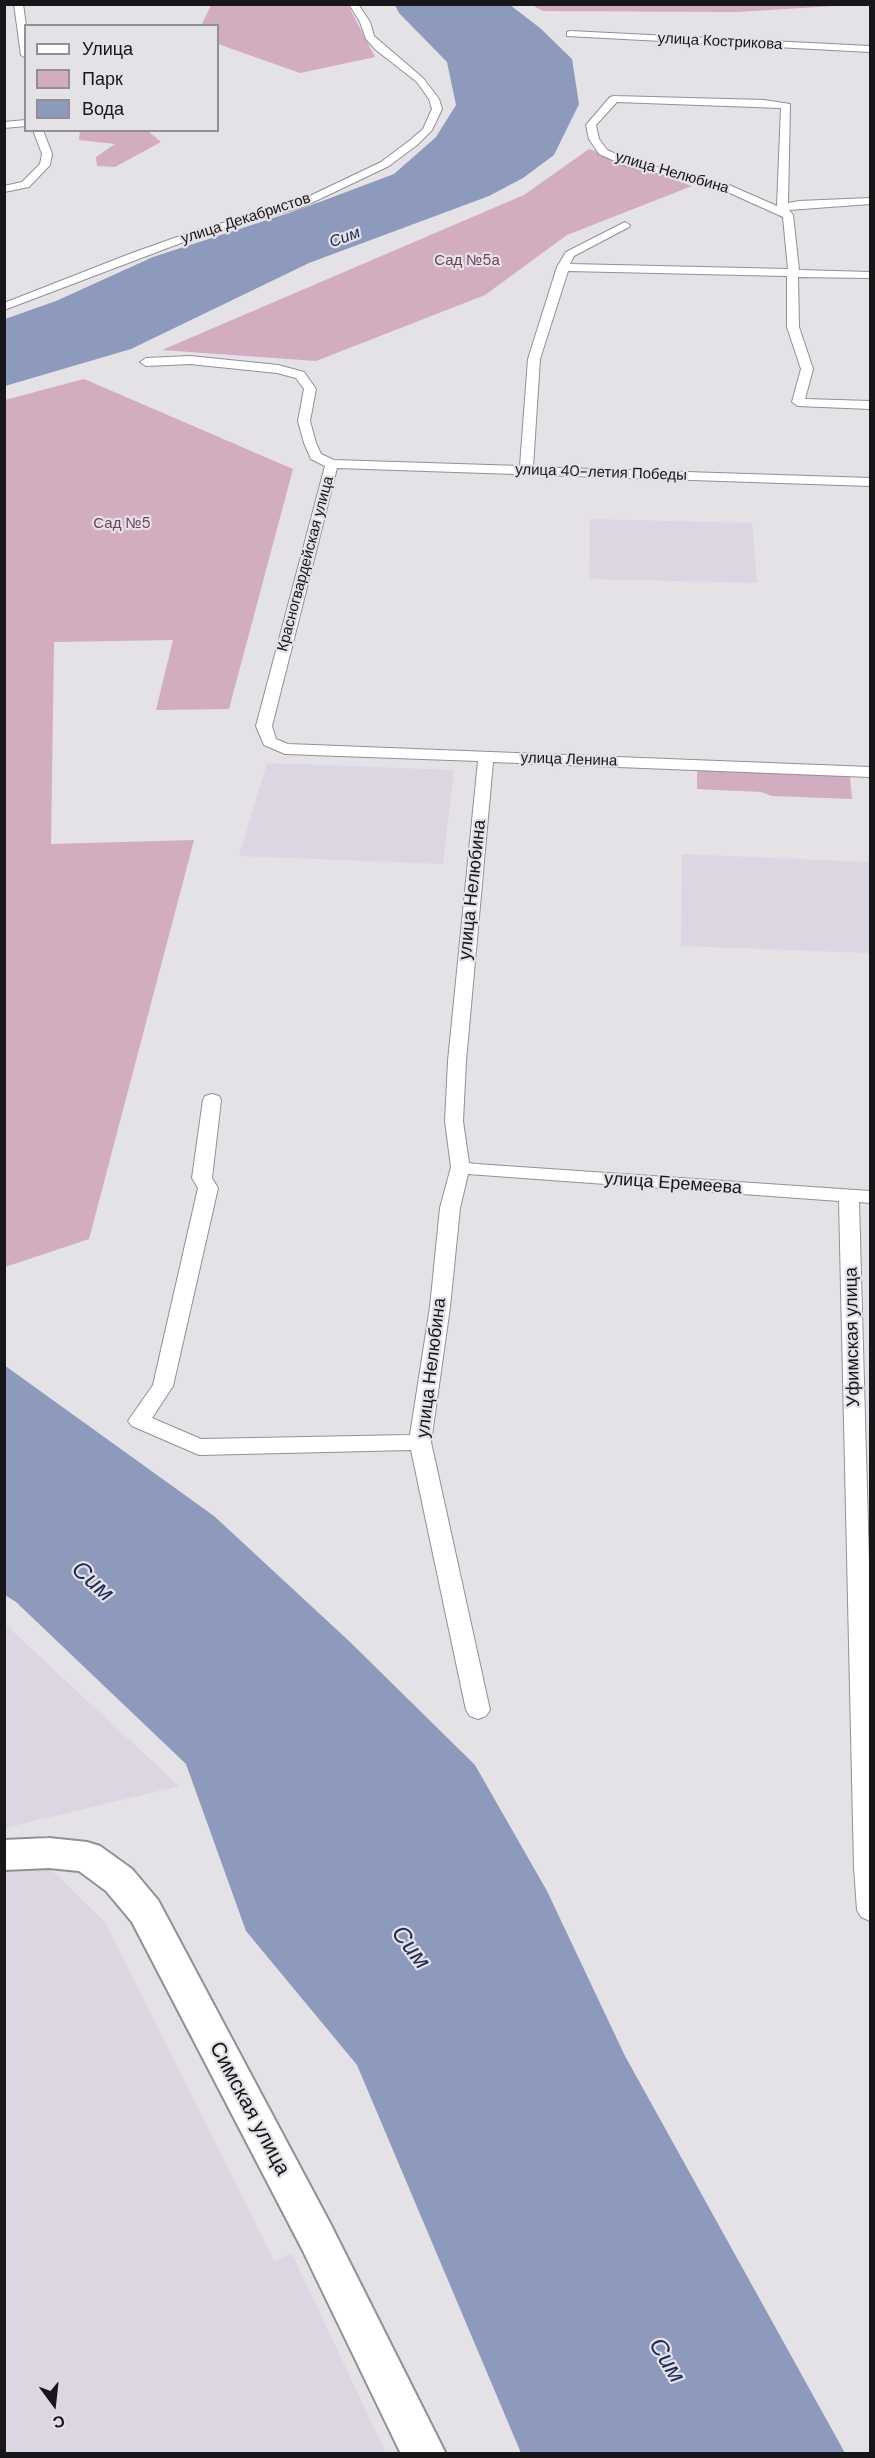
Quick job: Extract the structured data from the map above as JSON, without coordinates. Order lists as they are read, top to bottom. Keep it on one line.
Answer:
{"streets":{"main road":["Симская улица"],"street":["улица Кострикова","улица Нелюбина","улица Декабристов","улица 40-летия Победы","Красногвардейская улица","улица Ленина","улица Еремеева","Уфимская улица"]},"crossings":[["улица Нелюбина","улица Ленина"],["улица Нелюбина","улица Еремеева"],["улица 40-летия Победы","Красногвардейская улица"],["Красногвардейская улица","улица Ленина"],["улица Еремеева","Уфимская улица"]],"water":["Сим"],"parks":["Сад №5а","Сад №5"],"legend":["Улица","Парк","Вода"],"north":"bottom"}
